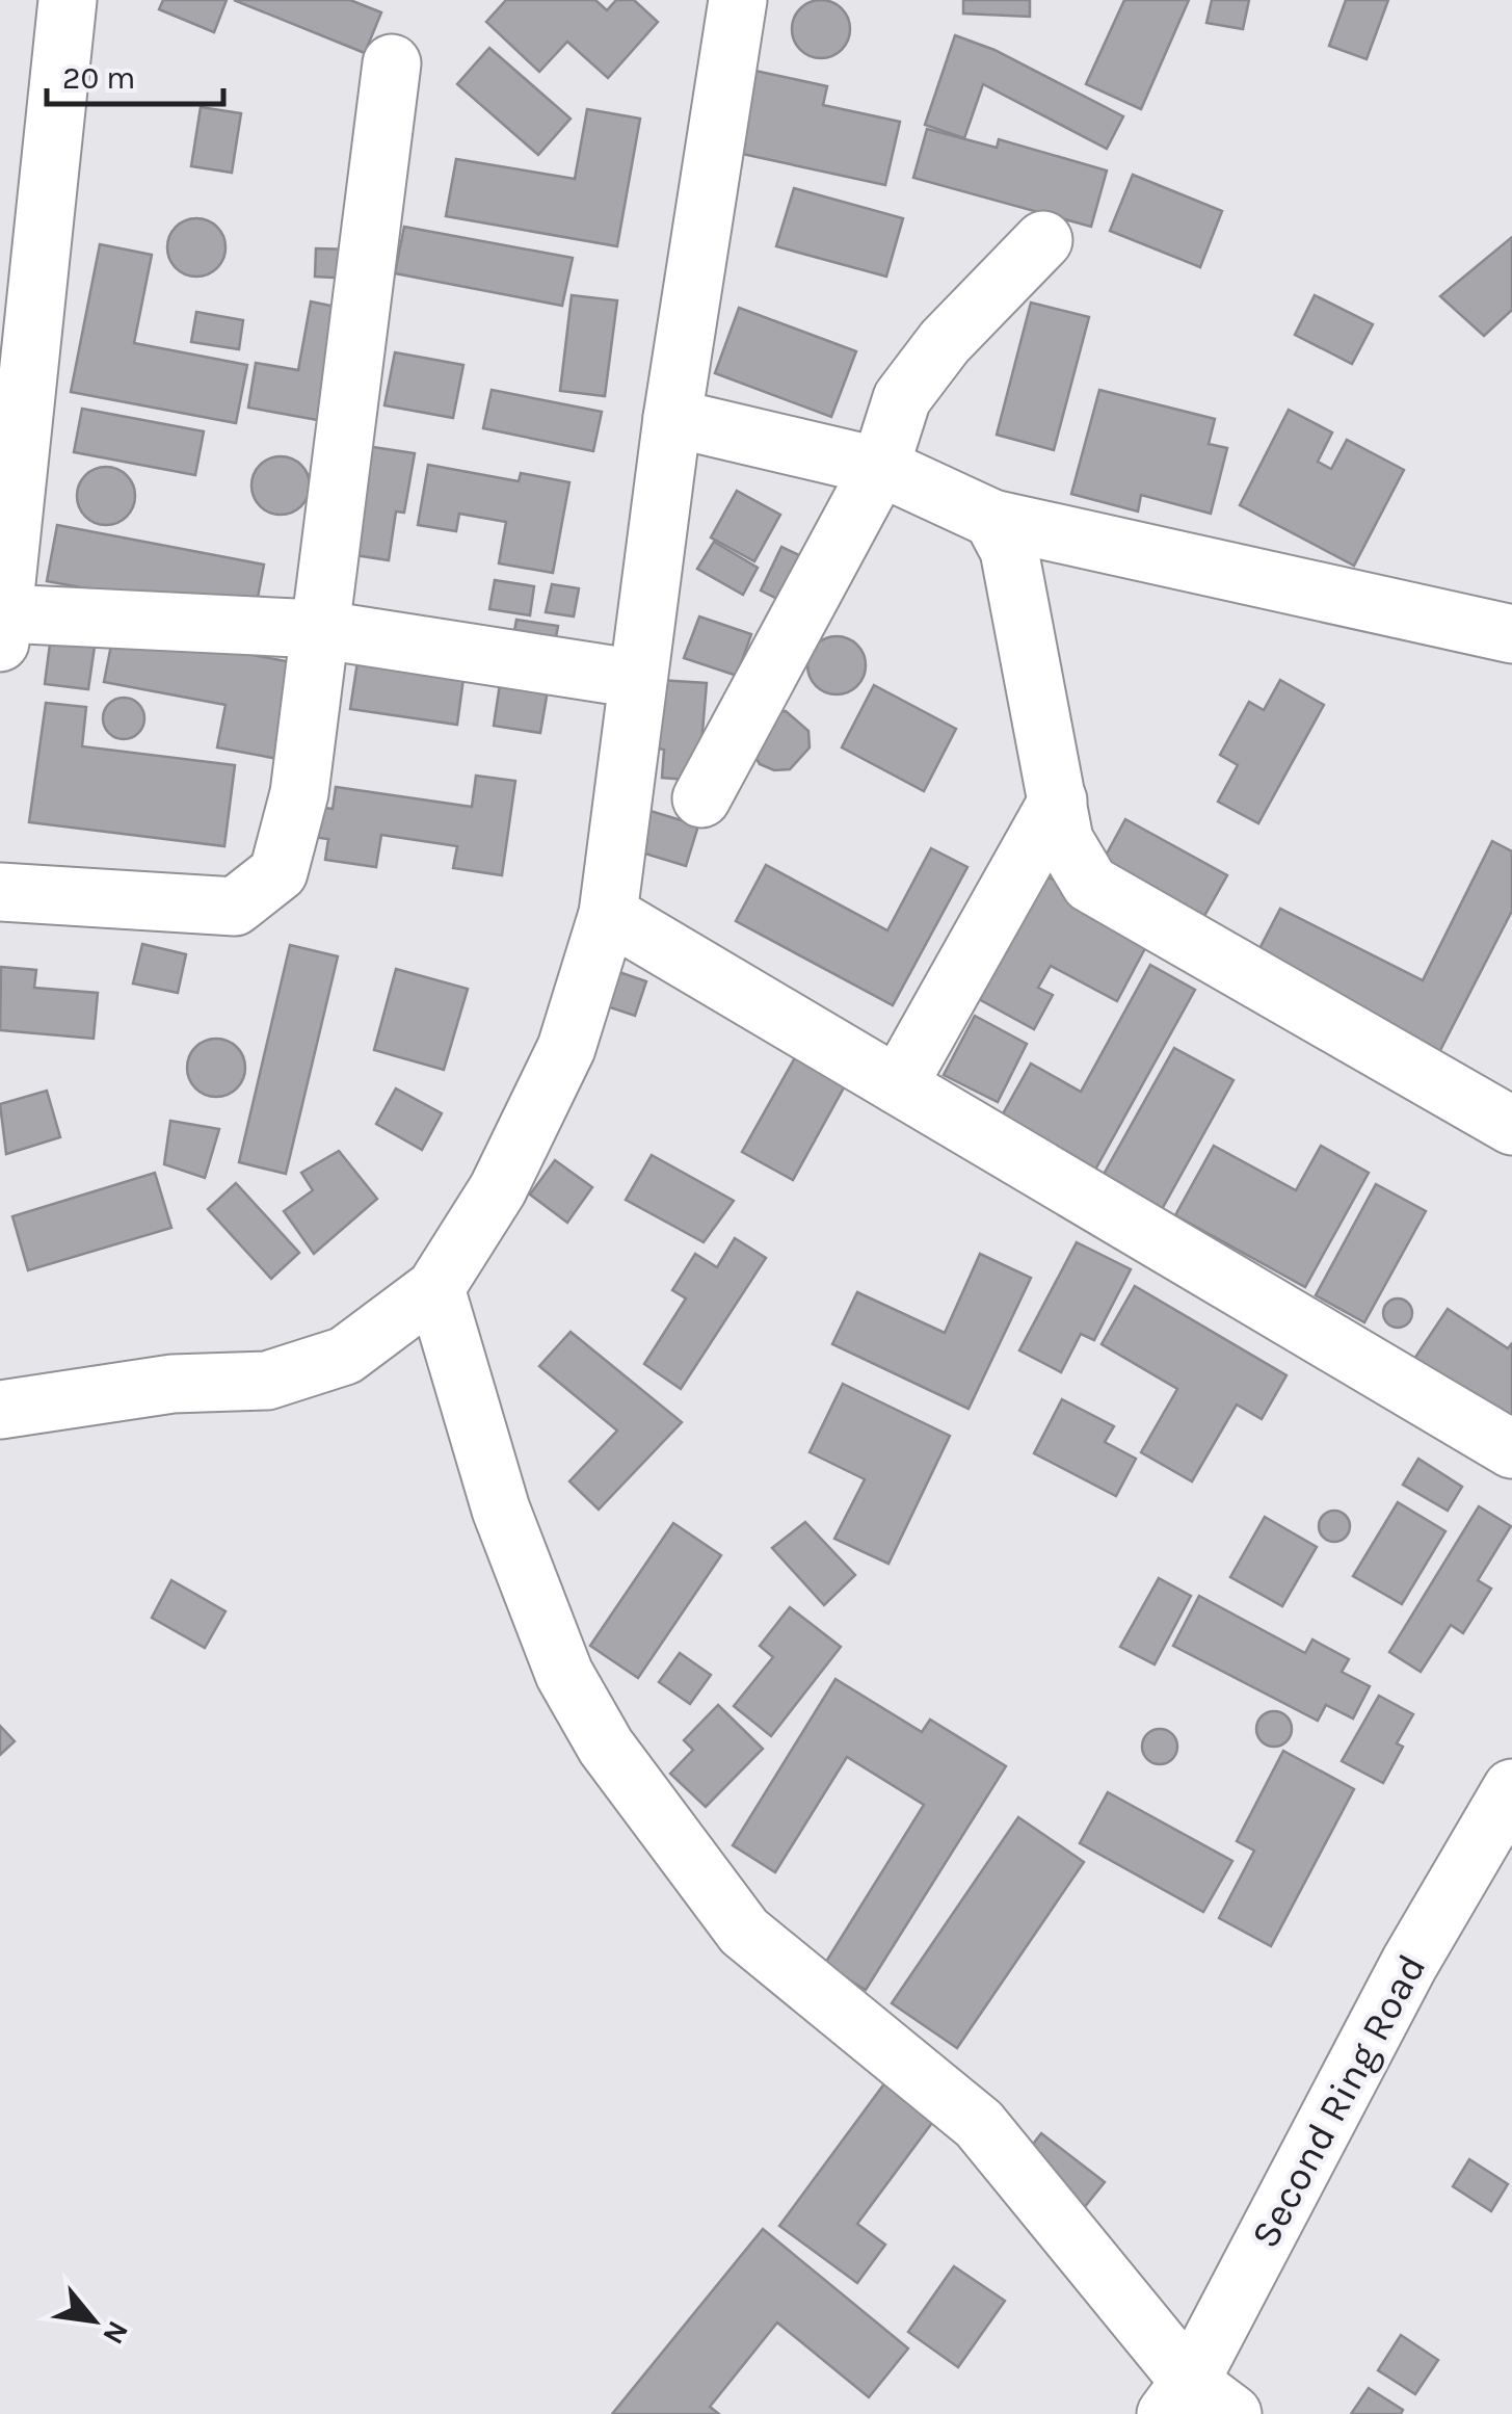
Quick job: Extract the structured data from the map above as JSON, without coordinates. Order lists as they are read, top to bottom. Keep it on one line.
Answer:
{"streets":{"street":["Second Ring Road"]},"scale_bar":"20 m","north":"bottom right"}
